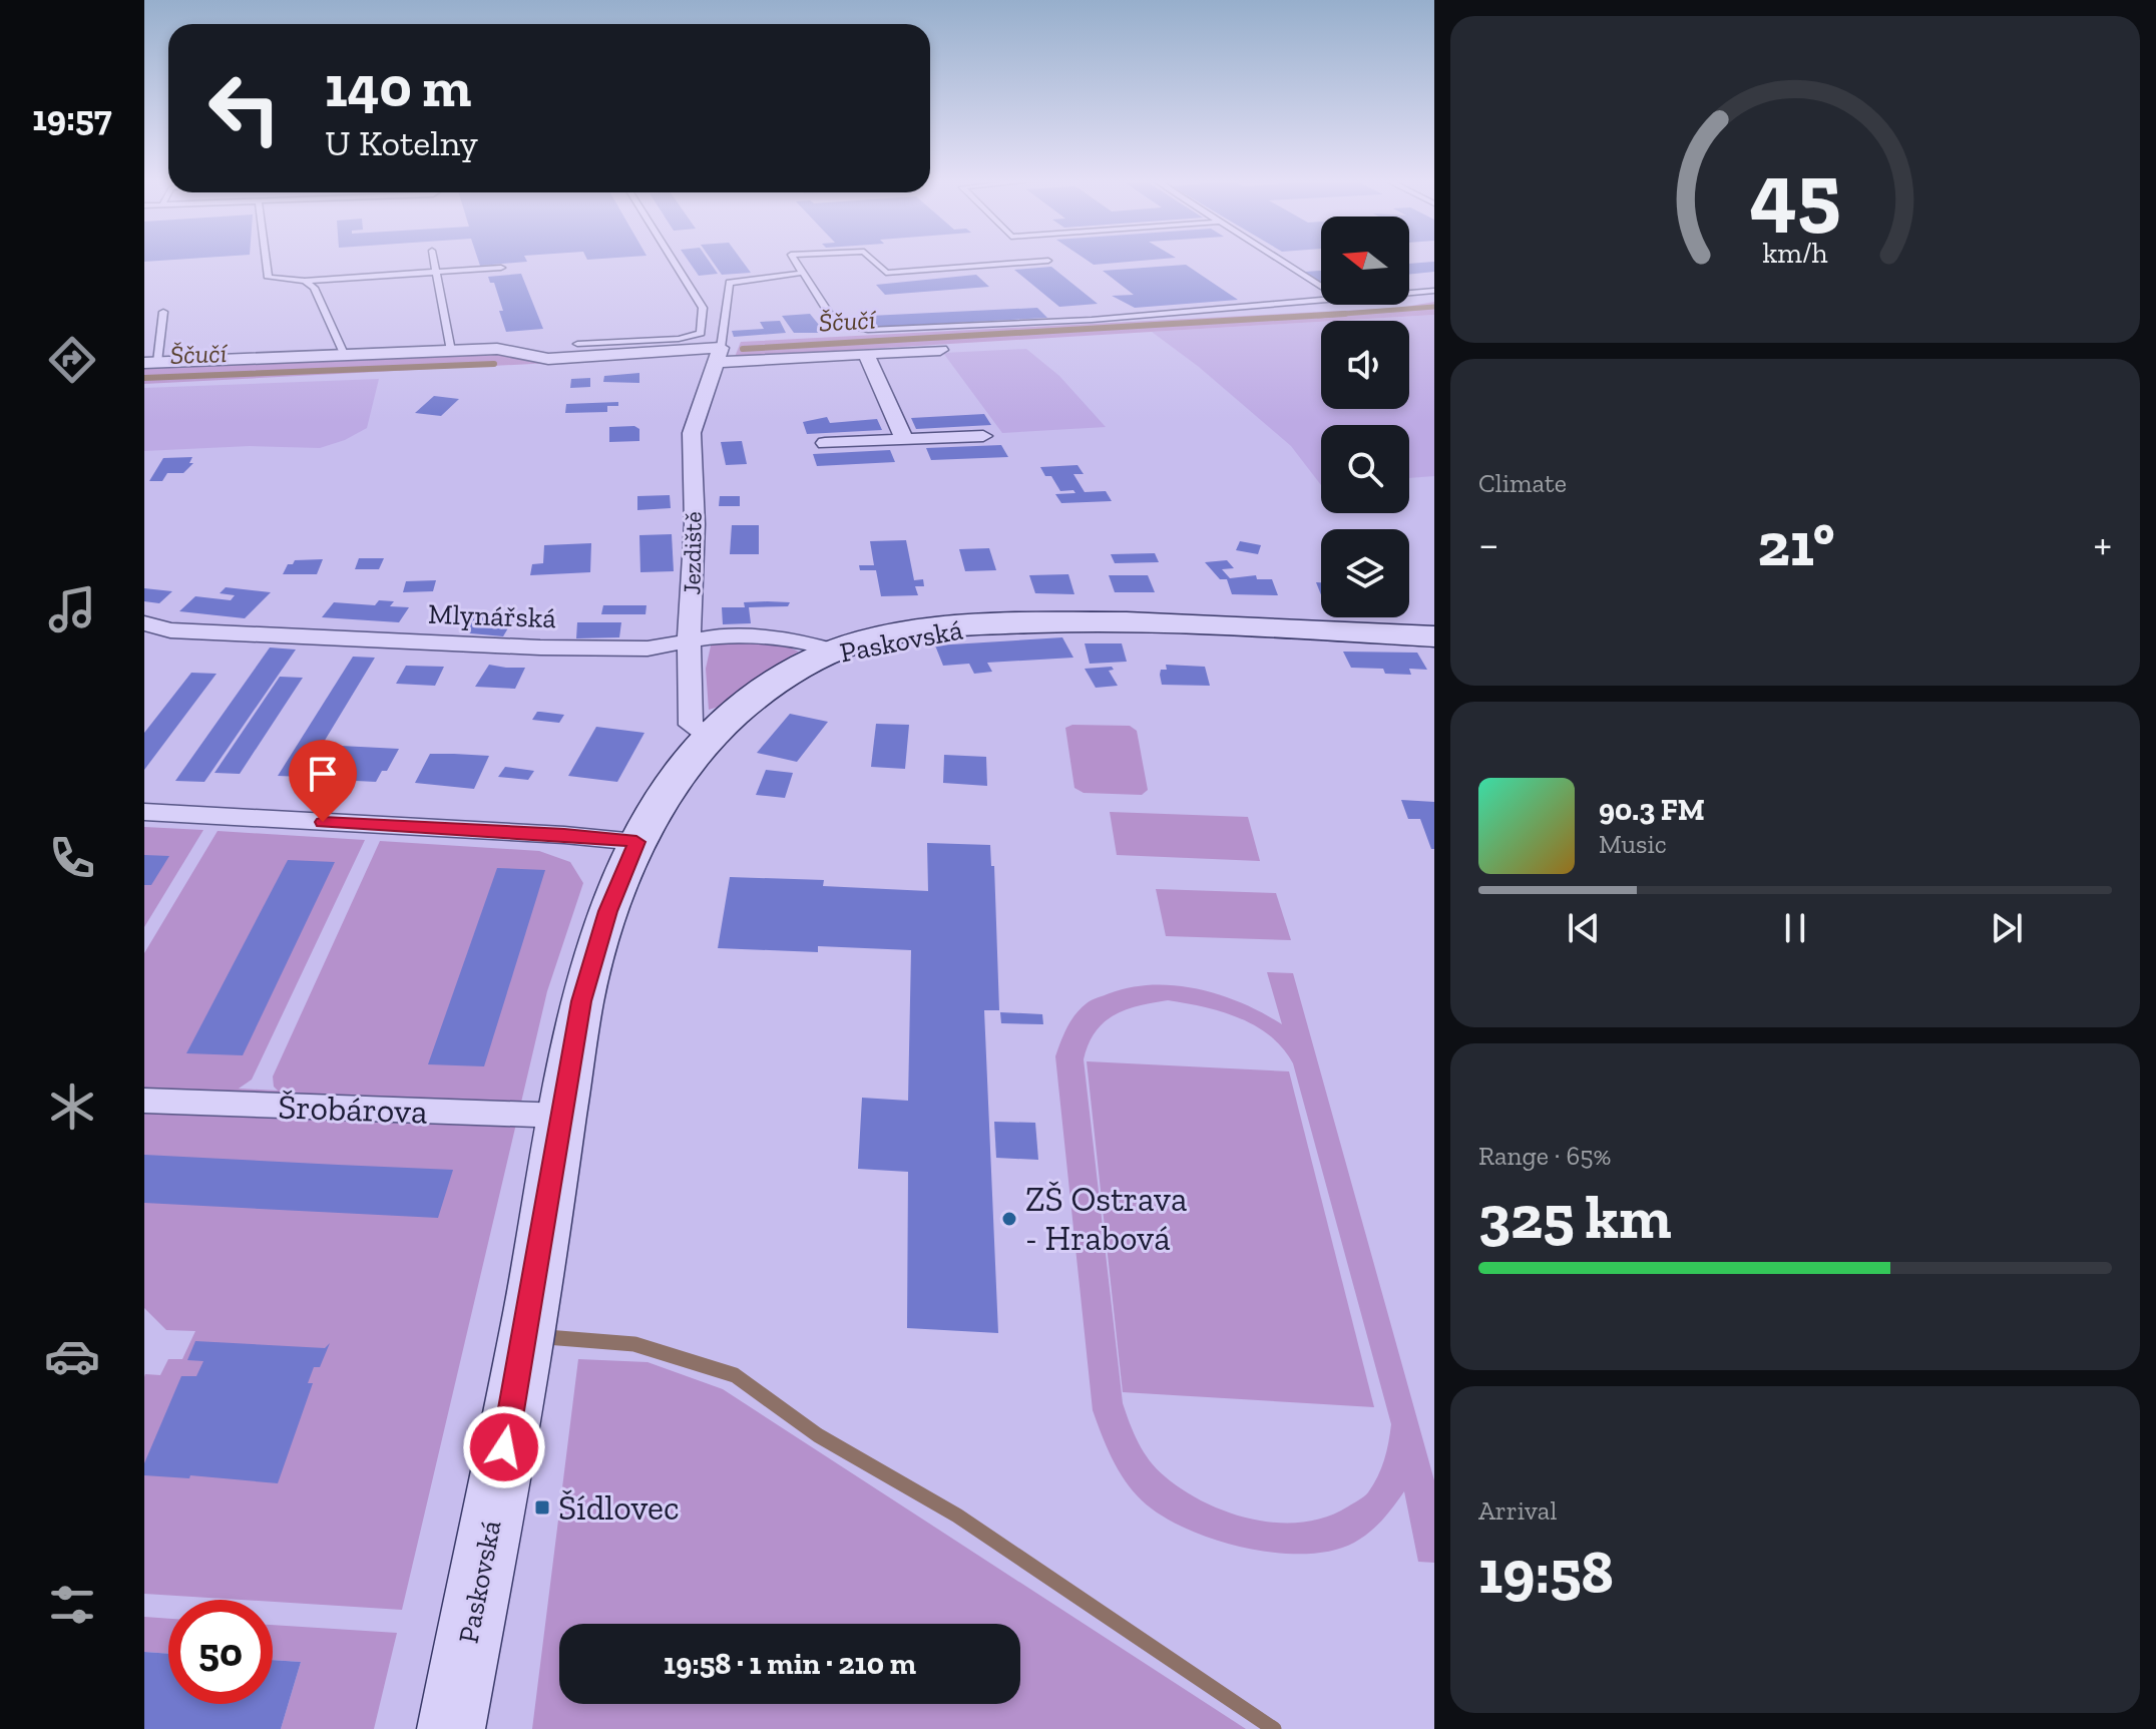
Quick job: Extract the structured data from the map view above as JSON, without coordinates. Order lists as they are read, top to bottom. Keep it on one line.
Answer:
{"streets":{"main road":["Paskovská"],"street":["Jezdiště","Mlynářská","Šrobárova"]},"crossings":[["Jezdiště","Mlynářská"],["Jezdiště","Paskovská"],["Mlynářská","Paskovská"],["Paskovská","Šrobárova"]],"water":["Ščučí"],"places":{"other":["ZŠ Ostrava - Hrabová"],"transit":["Šídlovec"]},"north":"left","page":{"tabs":"19:57","turn":["140 m","U Kotelny"],"tile":["Climate",["Range · 65%","325 km"],["Arrival","19:58"]],"heat":["−","21°","+"],"song":["90.3 FM","Music"],"limit":"50","trip":"19:58 · 1 min · 210 m","gauge":["45","km/h"]}}
